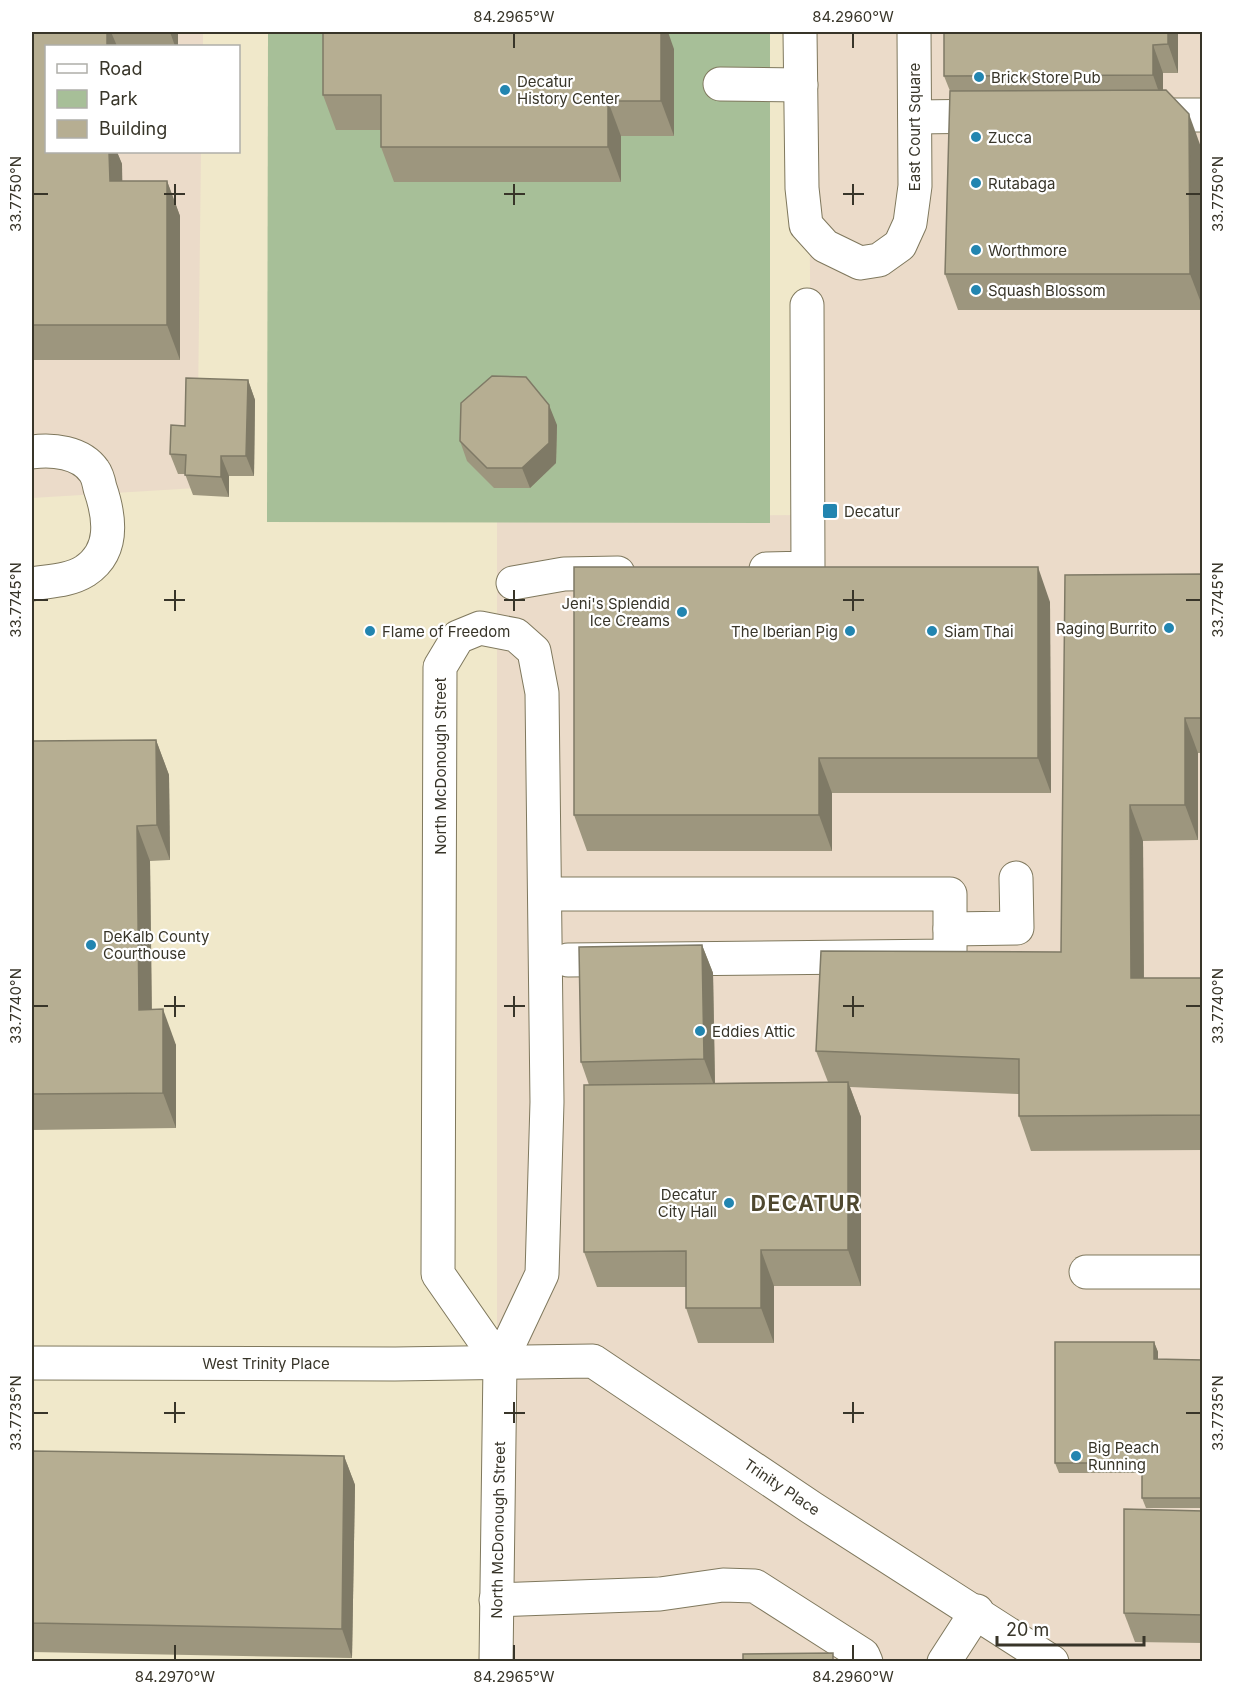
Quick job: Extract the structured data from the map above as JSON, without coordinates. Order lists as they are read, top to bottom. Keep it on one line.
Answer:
{"streets":{"street":["East Court Square","North McDonough Street","West Trinity Place","Trinity Place"]},"crossings":[["North McDonough Street","West Trinity Place"],["North McDonough Street","Trinity Place"],["West Trinity Place","Trinity Place"]],"districts":["DECATUR"],"places":{"other":["Brick Store Pub","Decatur History Center","Zucca","Rutabaga","Worthmore","Squash Blossom","Jeni's Splendid Ice Creams","Raging Burrito","Flame of Freedom","The Iberian Pig","Siam Thai","DeKalb County Courthouse","Eddies Attic","Decatur City Hall","Big Peach Running"],"transit":["Decatur"]},"legend":["Road","Park","Building"],"scale_bar":"20 m","coordinates":["84.2965°W","84.2960°W","33.7750°N","33.7745°N","33.7740°N","33.7735°N","84.2970°W"]}
